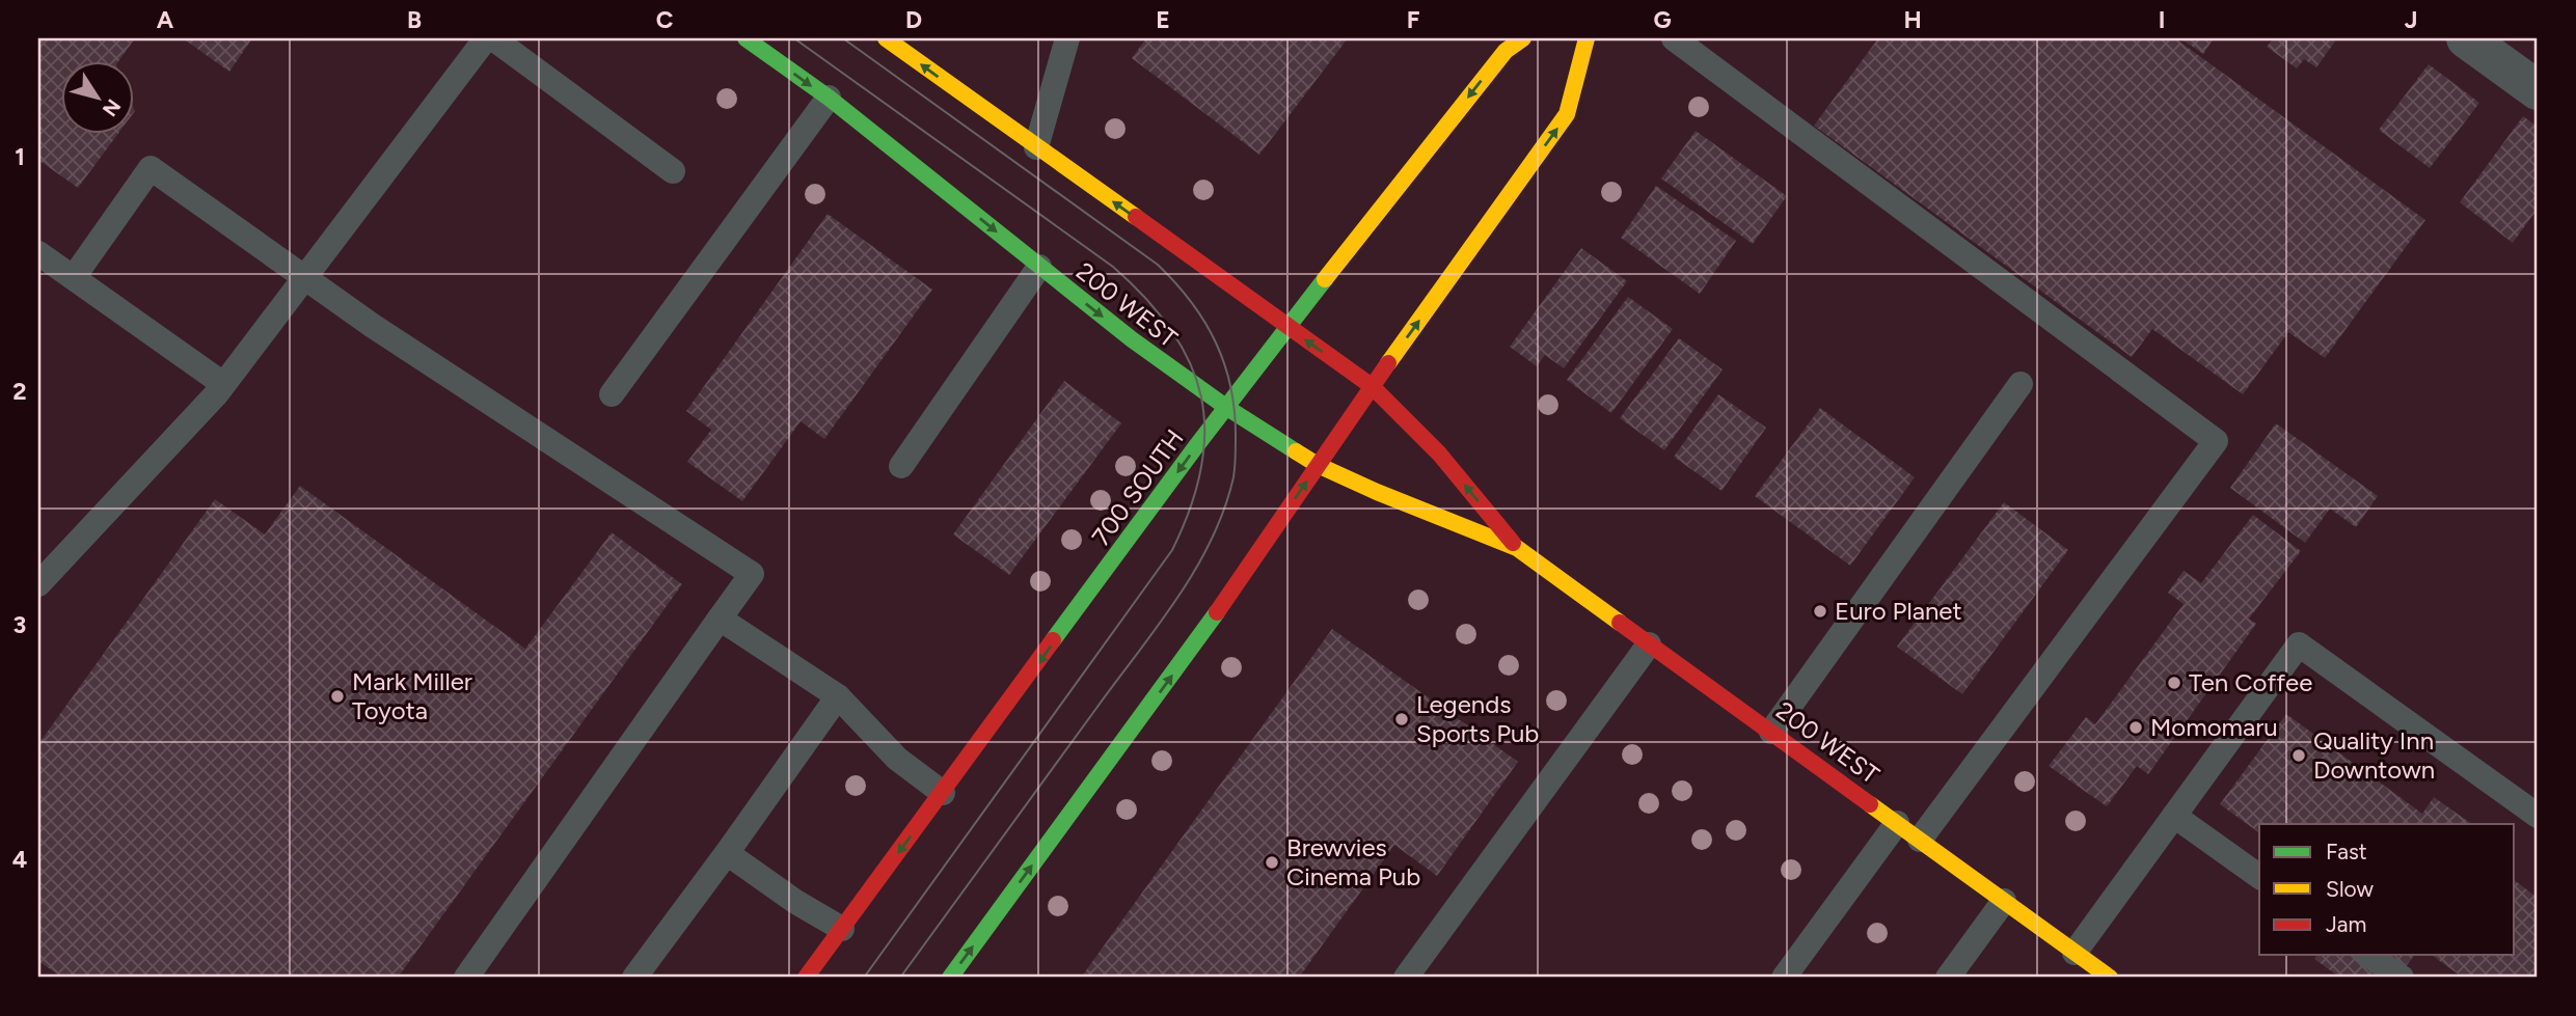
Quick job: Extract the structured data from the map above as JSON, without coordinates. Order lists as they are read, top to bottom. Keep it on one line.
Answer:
{"streets":{"street":["200 WEST","700 SOUTH"]},"crossings":[["200 WEST","700 SOUTH"]],"places":["Euro Planet","Ten Coffee","Mark Miller Toyota","Legends Sports Pub","Momomaru","Quality Inn Downtown","Brewvies Cinema Pub"],"legend":["Fast","Slow","Jam"],"north":"bottom right","grid":{"columns":["A","B","C","D","E","F","G","H","I","J"],"rows":["1","2","3","4"]}}
